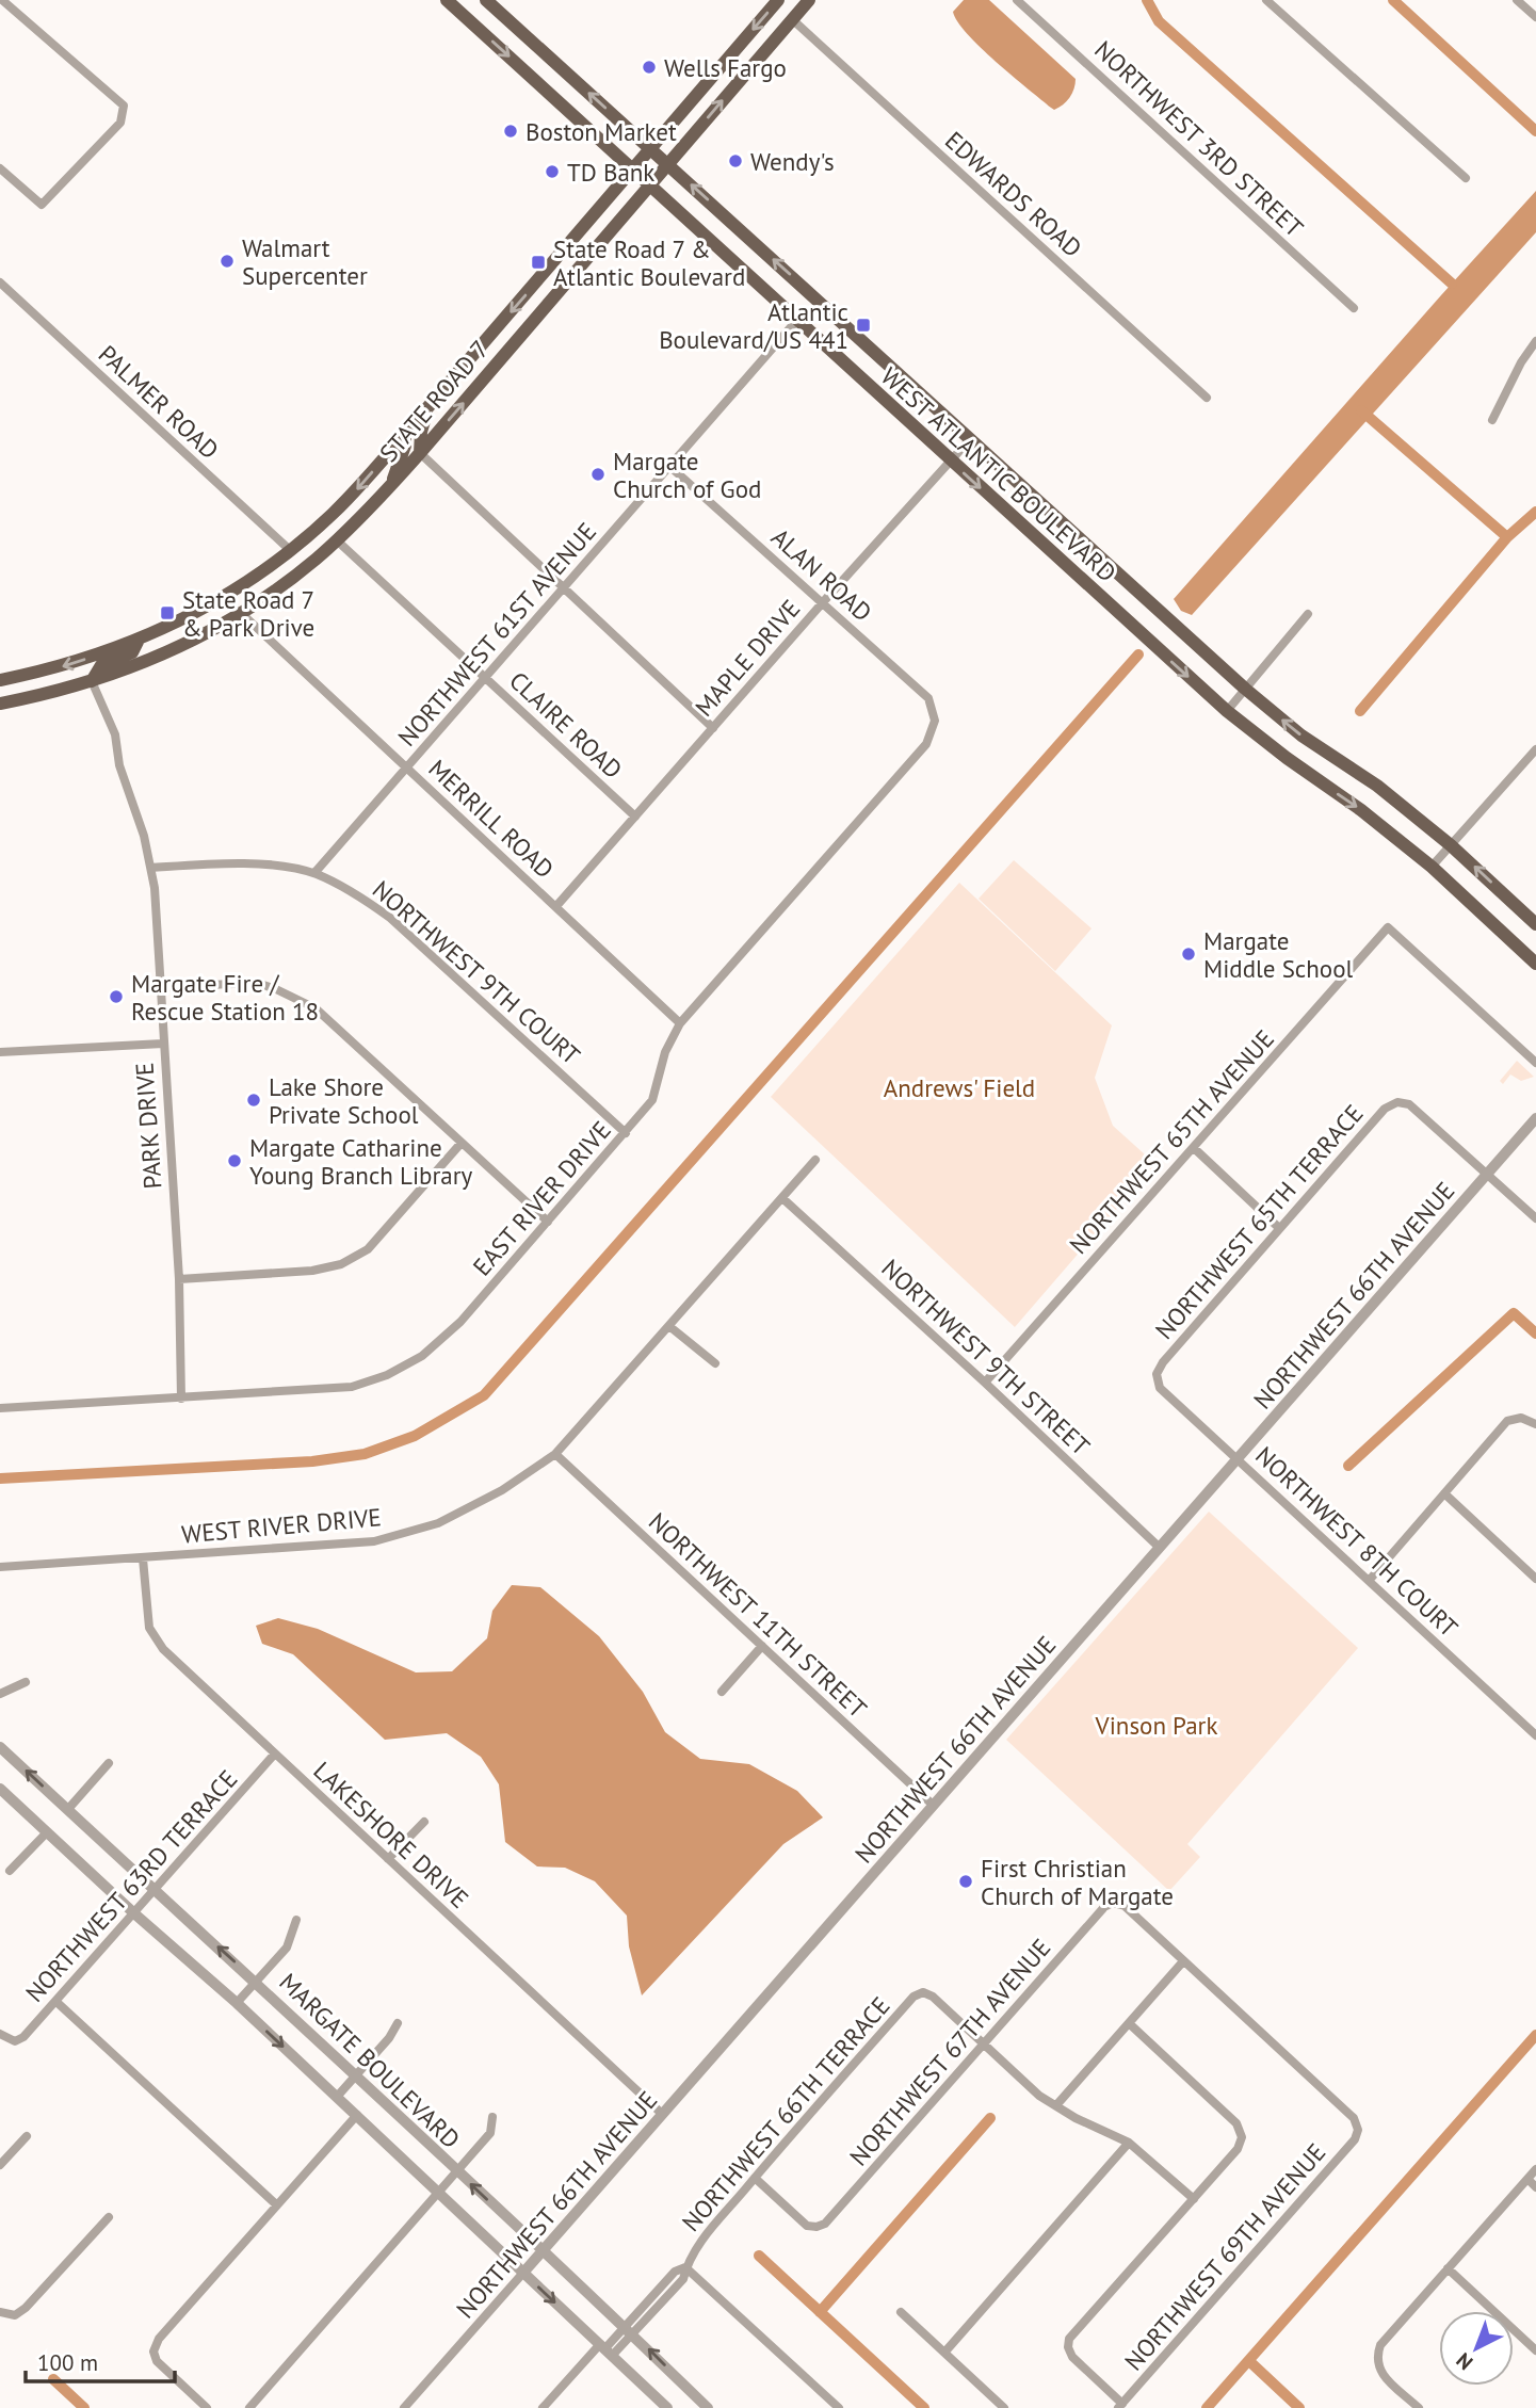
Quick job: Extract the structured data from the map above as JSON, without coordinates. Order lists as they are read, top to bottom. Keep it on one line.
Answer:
{"streets":{"main road":["STATE ROAD 7","WEST ATLANTIC BOULEVARD"],"street":["NORTHWEST 3RD STREET","EDWARDS ROAD","PALMER ROAD","ALAN ROAD","NORTHWEST 61ST AVENUE","MAPLE DRIVE","CLAIRE ROAD","MERRILL ROAD","NORTHWEST 9TH COURT","PARK DRIVE","NORTHWEST 65TH AVENUE","EAST RIVER DRIVE","NORTHWEST 65TH TERRACE","NORTHWEST 66TH AVENUE","NORTHWEST 9TH STREET","WEST RIVER DRIVE","NORTHWEST 8TH COURT","NORTHWEST 11TH STREET","LAKESHORE DRIVE","NORTHWEST 63RD TERRACE","NORTHWEST 67TH AVENUE","MARGATE BOULEVARD","NORTHWEST 66TH TERRACE","NORTHWEST 69TH AVENUE"]},"crossings":[["EDWARDS ROAD","STATE ROAD 7"],["STATE ROAD 7","PALMER ROAD"],["STATE ROAD 7","WEST ATLANTIC BOULEVARD"],["STATE ROAD 7","CLAIRE ROAD"],["STATE ROAD 7","MERRILL ROAD"],["STATE ROAD 7","PARK DRIVE"],["WEST ATLANTIC BOULEVARD","NORTHWEST 61ST AVENUE"],["WEST ATLANTIC BOULEVARD","MAPLE DRIVE"],["ALAN ROAD","NORTHWEST 61ST AVENUE"],["ALAN ROAD","MAPLE DRIVE"],["ALAN ROAD","EAST RIVER DRIVE"],["NORTHWEST 61ST AVENUE","CLAIRE ROAD"],["NORTHWEST 61ST AVENUE","MERRILL ROAD"],["NORTHWEST 61ST AVENUE","NORTHWEST 9TH COURT"],["MAPLE DRIVE","CLAIRE ROAD"],["MAPLE DRIVE","MERRILL ROAD"],["MERRILL ROAD","EAST RIVER DRIVE"],["NORTHWEST 9TH COURT","PARK DRIVE"],["NORTHWEST 9TH COURT","EAST RIVER DRIVE"],["PARK DRIVE","EAST RIVER DRIVE"],["NORTHWEST 65TH AVENUE","NORTHWEST 9TH STREET"],["NORTHWEST 65TH TERRACE","NORTHWEST 66TH AVENUE"],["NORTHWEST 65TH TERRACE","NORTHWEST 8TH COURT"],["NORTHWEST 66TH AVENUE","NORTHWEST 9TH STREET"],["NORTHWEST 66TH AVENUE","NORTHWEST 8TH COURT"],["NORTHWEST 66TH AVENUE","NORTHWEST 11TH STREET"],["NORTHWEST 66TH AVENUE","LAKESHORE DRIVE"],["NORTHWEST 66TH AVENUE","MARGATE BOULEVARD"],["NORTHWEST 9TH STREET","WEST RIVER DRIVE"],["WEST RIVER DRIVE","NORTHWEST 11TH STREET"],["WEST RIVER DRIVE","LAKESHORE DRIVE"],["LAKESHORE DRIVE","NORTHWEST 63RD TERRACE"],["NORTHWEST 63RD TERRACE","MARGATE BOULEVARD"],["NORTHWEST 67TH AVENUE","NORTHWEST 66TH TERRACE"],["NORTHWEST 67TH AVENUE","NORTHWEST 69TH AVENUE"],["MARGATE BOULEVARD","NORTHWEST 66TH TERRACE"]],"parks":["Andrews' Field","Vinson Park"],"places":{"other":["Wells Fargo","Boston Market","Wendy's","TD Bank","Walmart Supercenter","Margate Church of God","Margate Middle School","Margate Fire / Rescue Station 18","Lake Shore Private School","Margate Catharine Young Branch Library","First Christian Church of Margate"],"transit":["State Road 7 & Atlantic Boulevard","Atlantic Boulevard/US 441","State Road 7 & Park Drive"]},"scale_bar":"100 m","north":"bottom left"}
